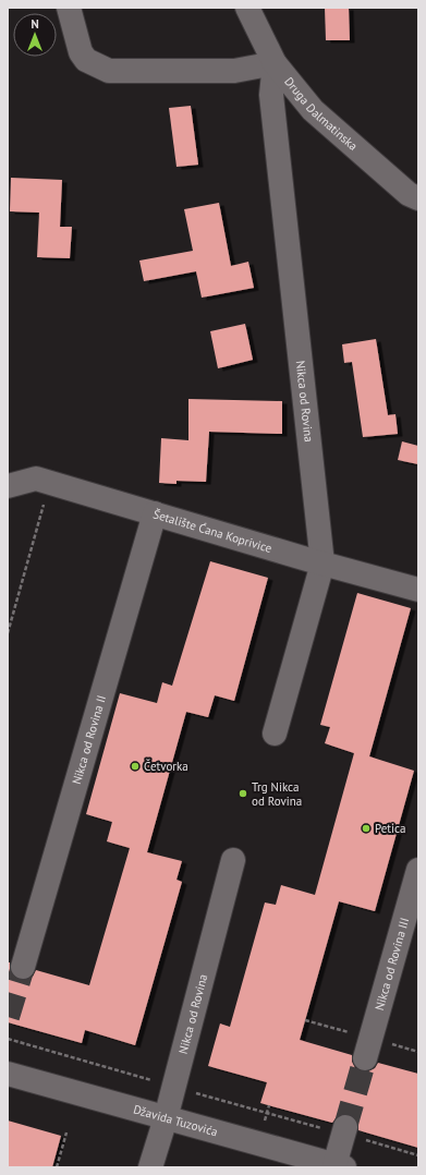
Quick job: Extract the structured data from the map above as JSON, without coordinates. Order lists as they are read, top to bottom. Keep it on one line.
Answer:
{"streets":{"street":["Druga Dalmatinska","Nikca od Rovina","Šetalište Ćana Koprivice","Nikca od Rovina II","Nikca od Rovina III","Džavida Tuzovića"]},"crossings":[["Druga Dalmatinska","Nikca od Rovina"],["Nikca od Rovina","Šetalište Ćana Koprivice"],["Nikca od Rovina","Džavida Tuzovića"],["Šetalište Ćana Koprivice","Nikca od Rovina II"]],"places":["Četvorka","Trg Nikca od Rovina","Petica"],"north":"top"}
